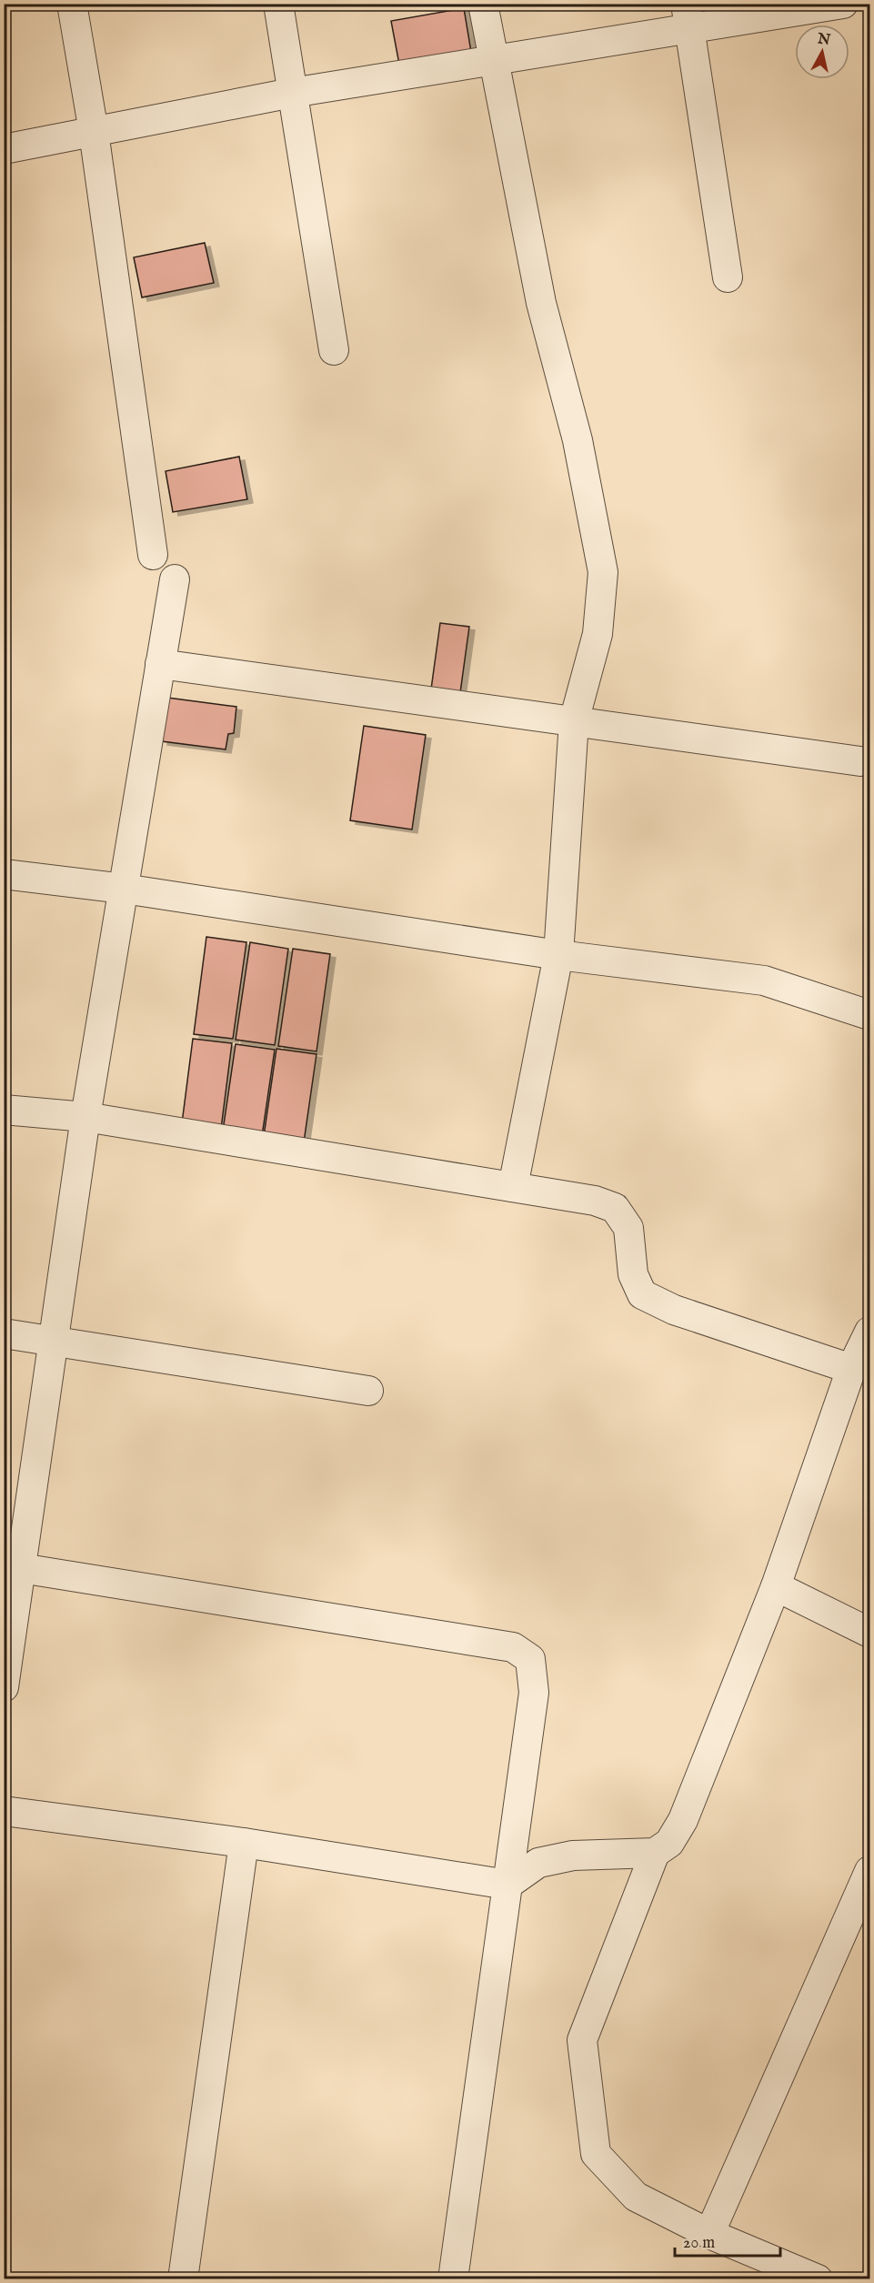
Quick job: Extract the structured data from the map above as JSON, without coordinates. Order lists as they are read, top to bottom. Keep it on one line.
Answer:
{"scale_bar":"20 m","north":"top"}
